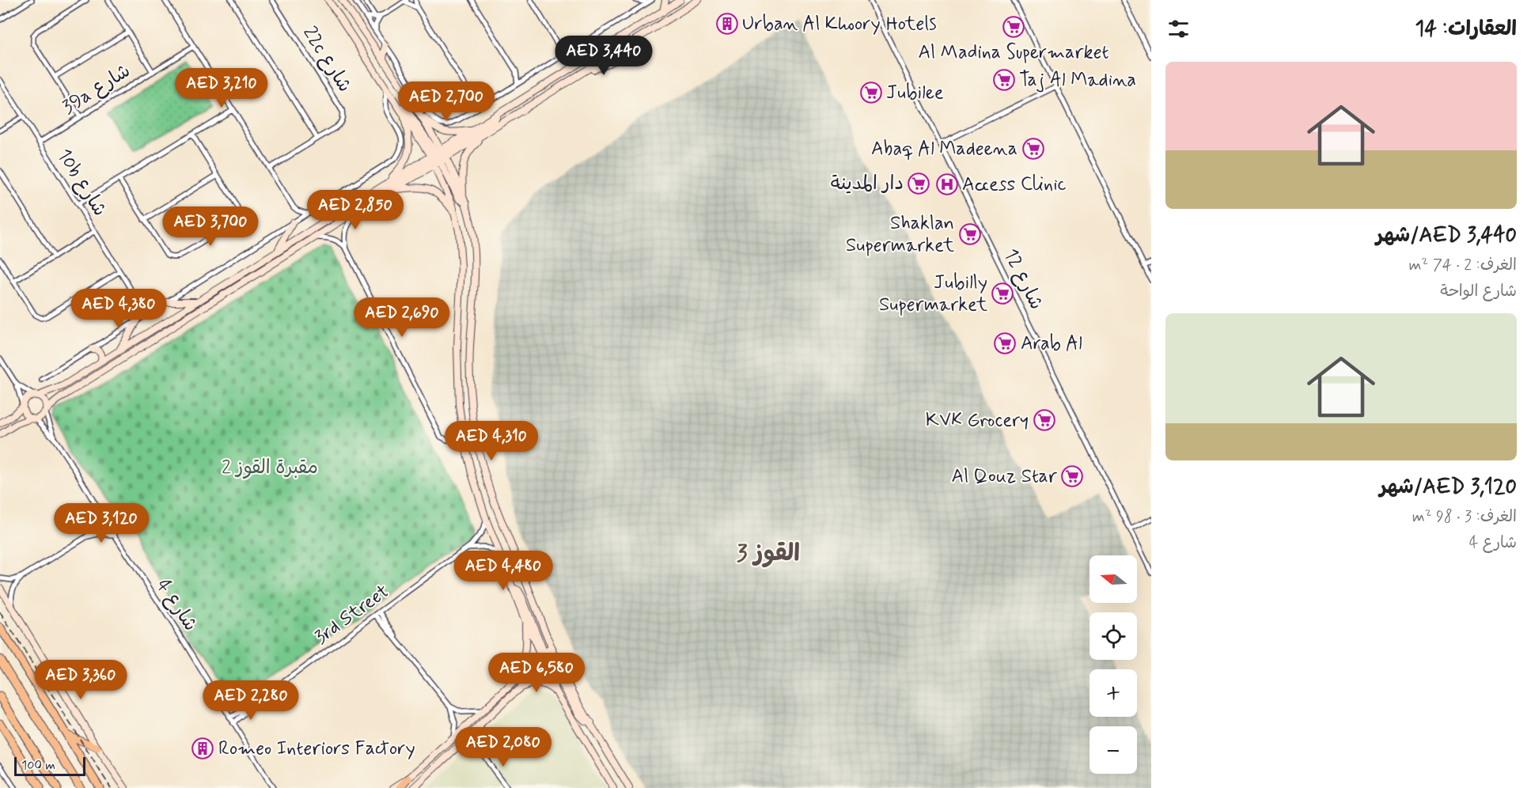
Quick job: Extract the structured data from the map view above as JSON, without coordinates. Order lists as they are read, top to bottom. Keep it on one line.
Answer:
{"streets":{"street":["22c شارع","39a شارع","10b شارع","شارع 12","شارع 4","3rd Street"]},"crossings":[["39a شارع","10b شارع"]],"districts":["القوز 3"],"parks":["مقبرة القوز 2"],"places":{"building":["Urban Al Khoory Hotels","Romeo Interiors Factory"],"supermarket":["Al Madina Supermarket","Taj Al Madina","Jubilee","Abaq Al Madeena","دار المدينة","Shaklan Supermarket","Jubilly Supermarket","Arab Al","KVK Grocery","Al Qouz Star"],"hospital":["Access Clinic"]},"scale_bar":"100 m","north":"left","page":{"heading":"العقارات: 14","price":["AED 3,440","AED 3,210","AED 2,700","AED 2,850","AED 3,700","AED 4,380","AED 2,690","AED 4,310","AED 3,120","AED 4,480","AED 6,580","AED 3,360","AED 2,280","AED 2,080"],"list":[{"name":"AED 3,440/شهر","note":"الغرف: 2 · 74 m² · شارع الواحة"},{"name":"AED 3,120/شهر","note":"الغرف: 3 · 98 m² · شارع 4"}],"map_buttons":["+","−"],"scale":"100 m"}}
